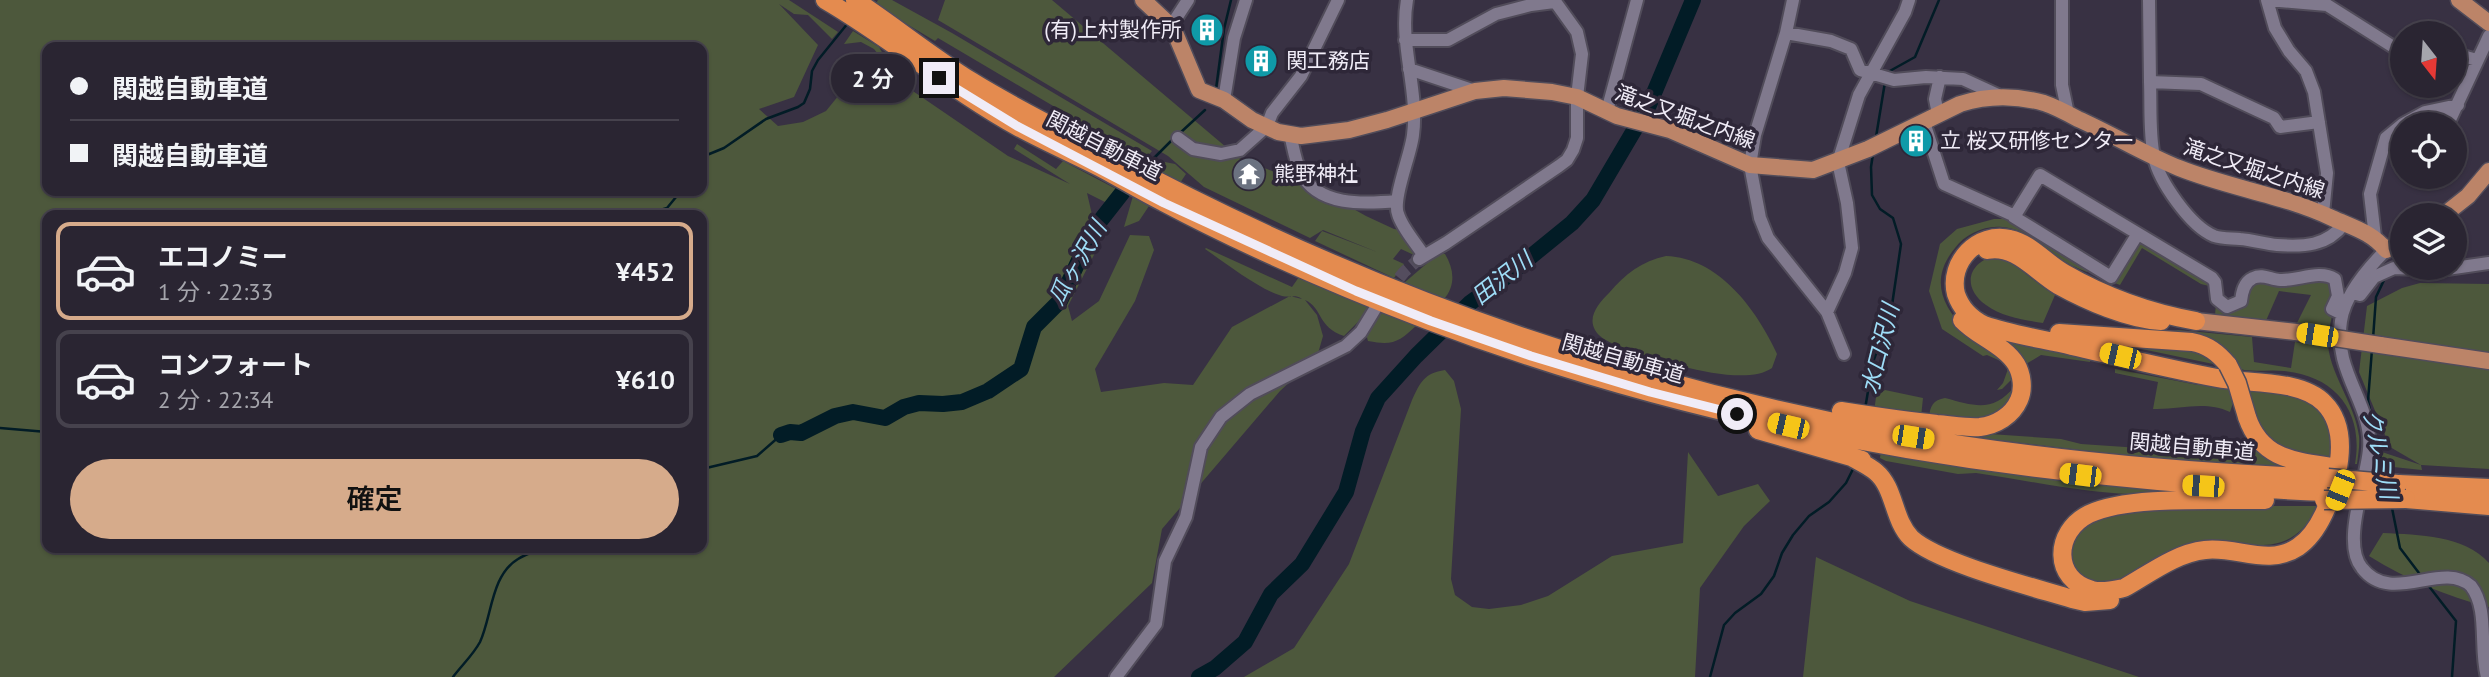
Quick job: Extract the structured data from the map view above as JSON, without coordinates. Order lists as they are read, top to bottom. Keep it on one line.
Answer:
{"streets":{"highway":["関越自動車道"],"main road":["滝之又堀之内線"]},"water":["瓜ヶ沢川","田沢川","水口沢川","クルミ川"],"places":{"building":["(有)上村製作所","関工務店","立 桜又研修センター"],"temple":["熊野神社"]},"north":"bottom","page":{"banner":["関越自動車道","関越自動車道"],"bubble":"2 分","list":[{"name":"エコノミー","note":"1 分 · 22:33","value":"¥452"},{"name":"コンフォート","note":"2 分 · 22:34","value":"¥610"}],"buttons":"確定"}}
